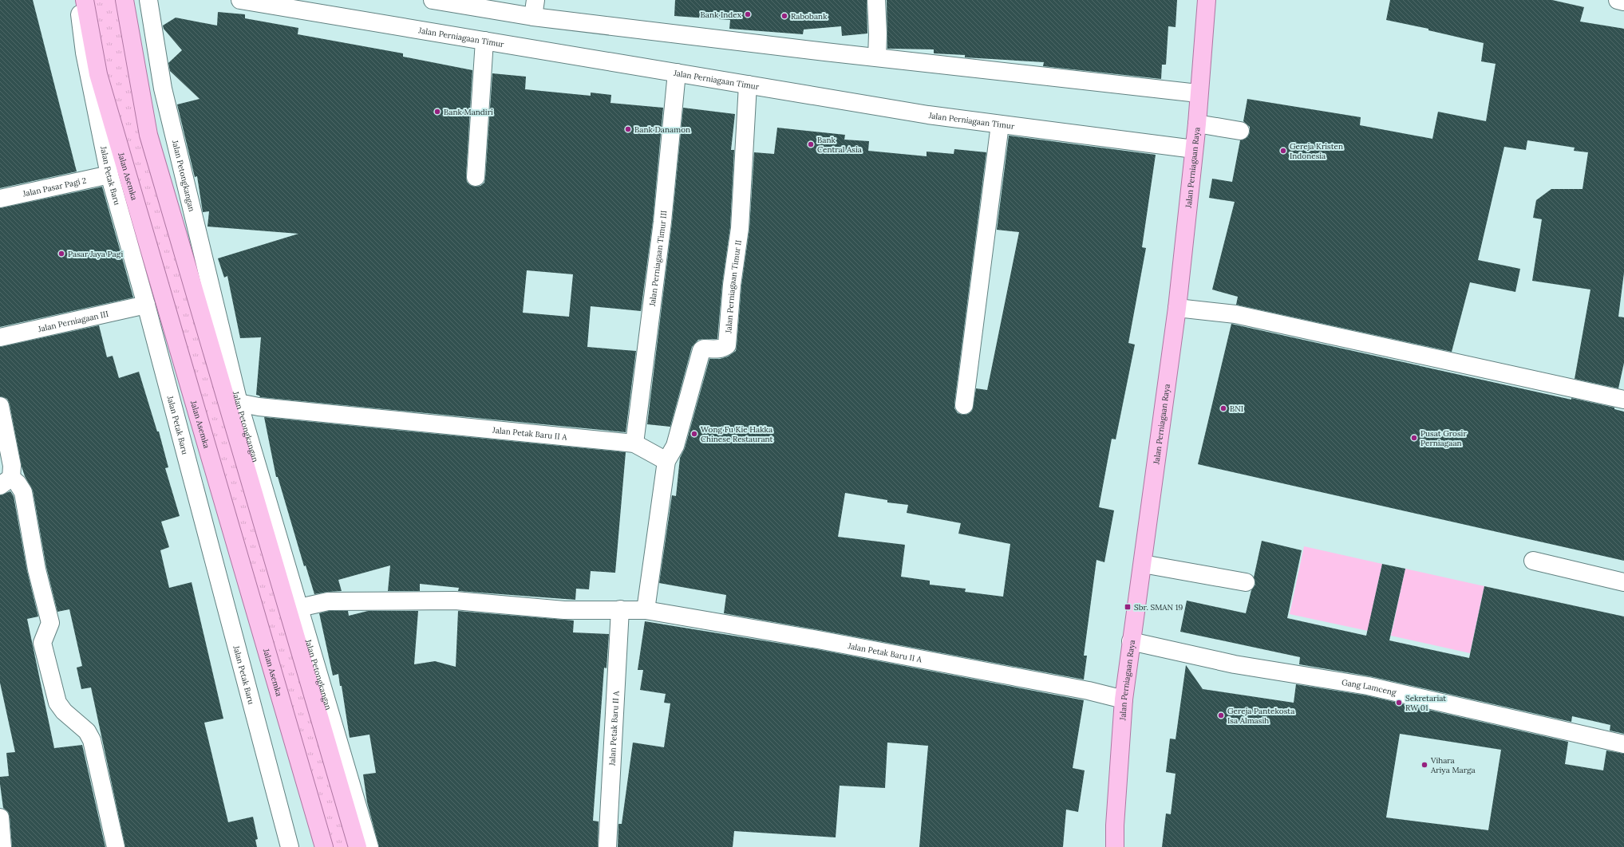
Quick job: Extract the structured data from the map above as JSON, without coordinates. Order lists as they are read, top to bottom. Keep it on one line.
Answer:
{"streets":{"main road":["Jalan Perniagaan Raya","Jalan Asemka"],"street":["Jalan Perniagaan Timur","Jalan Petak Baru","Jalan Petongkangan","Jalan Pasar Pagi 2","Jalan Perniagaan Timur III","Jalan Perniagaan Timur II","Jalan Perniagaan III","Jalan Petak Baru II A","Gang Lamceng"]},"crossings":[["Jalan Perniagaan Timur","Jalan Perniagaan Raya"],["Jalan Perniagaan Timur","Jalan Perniagaan Timur III"],["Jalan Perniagaan Timur","Jalan Perniagaan Timur II"],["Jalan Perniagaan Raya","Jalan Petak Baru II A"],["Jalan Perniagaan Raya","Gang Lamceng"],["Jalan Petak Baru","Jalan Pasar Pagi 2"],["Jalan Petak Baru","Jalan Perniagaan III"],["Jalan Petongkangan","Jalan Petak Baru II A"],["Jalan Perniagaan Timur III","Jalan Petak Baru II A"],["Jalan Perniagaan Timur II","Jalan Petak Baru II A"]],"places":{"other":["Bank Index","Rabobank","Bank Mandiri","Bank Danamon","Bank Central Asia","Gereja Kristen Indonesia","Pasar Jaya Pagi","BNI","Wong Fu Kie Hakka Chinese Restaurant","Pusat Grosir Perniagaan","Sekretariat RW 01","Gereja Pantekosta Isa Almasih","Vihara Ariya Marga"],"transit":["Sbr. SMAN 19"]}}
